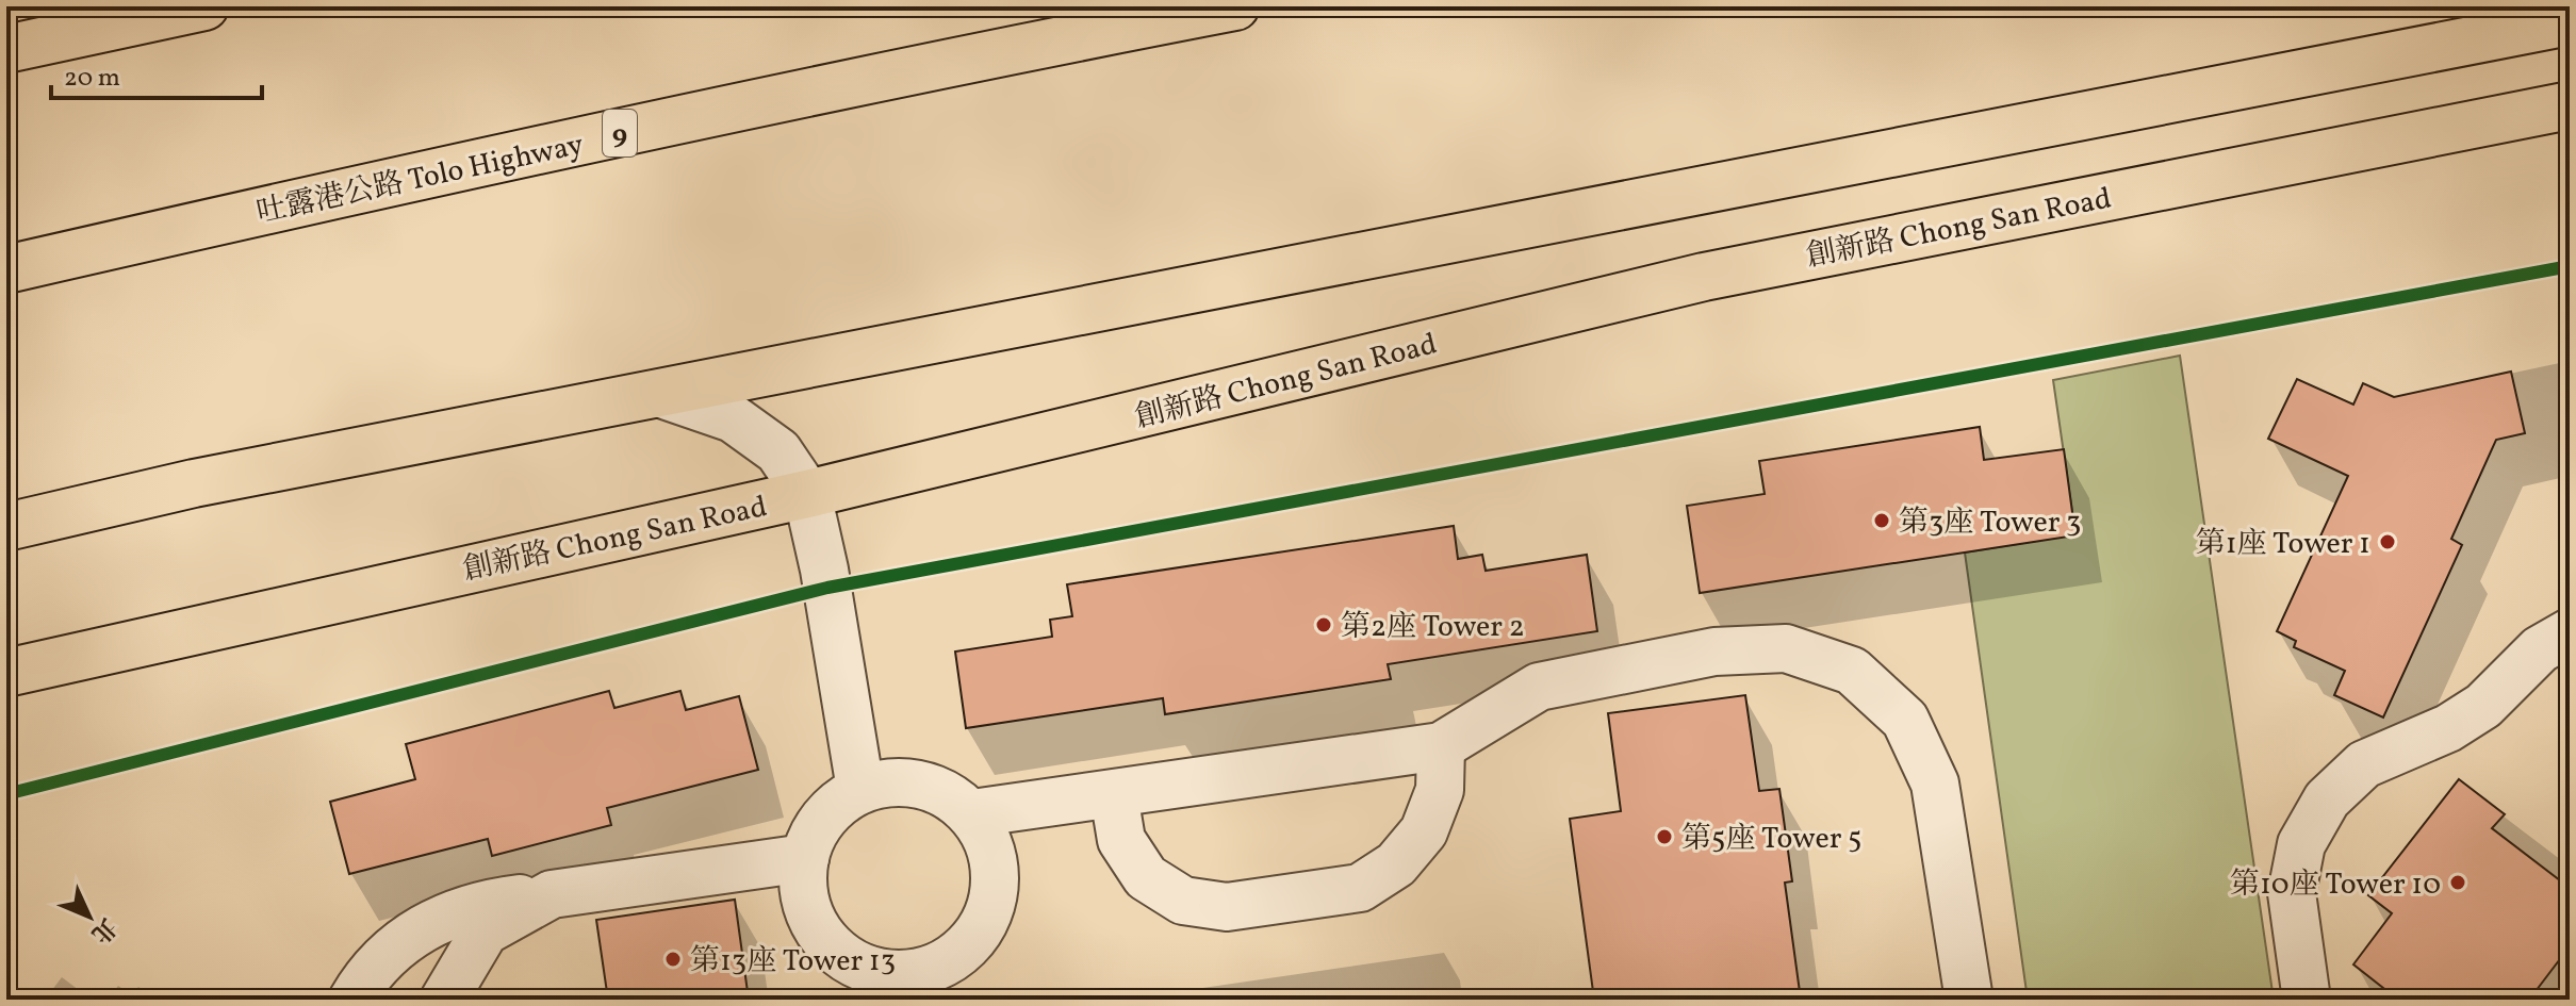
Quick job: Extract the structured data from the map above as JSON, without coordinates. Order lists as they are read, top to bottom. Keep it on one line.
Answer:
{"streets":{"main road":["9","吐露港公路 Tolo Highway","創新路 Chong San Road"]},"places":["第3座 Tower 3","第1座 Tower 1","第2座 Tower 2","第5座 Tower 5","第10座 Tower 10","第13座 Tower 13"],"scale_bar":"20 m","north":"bottom right"}
